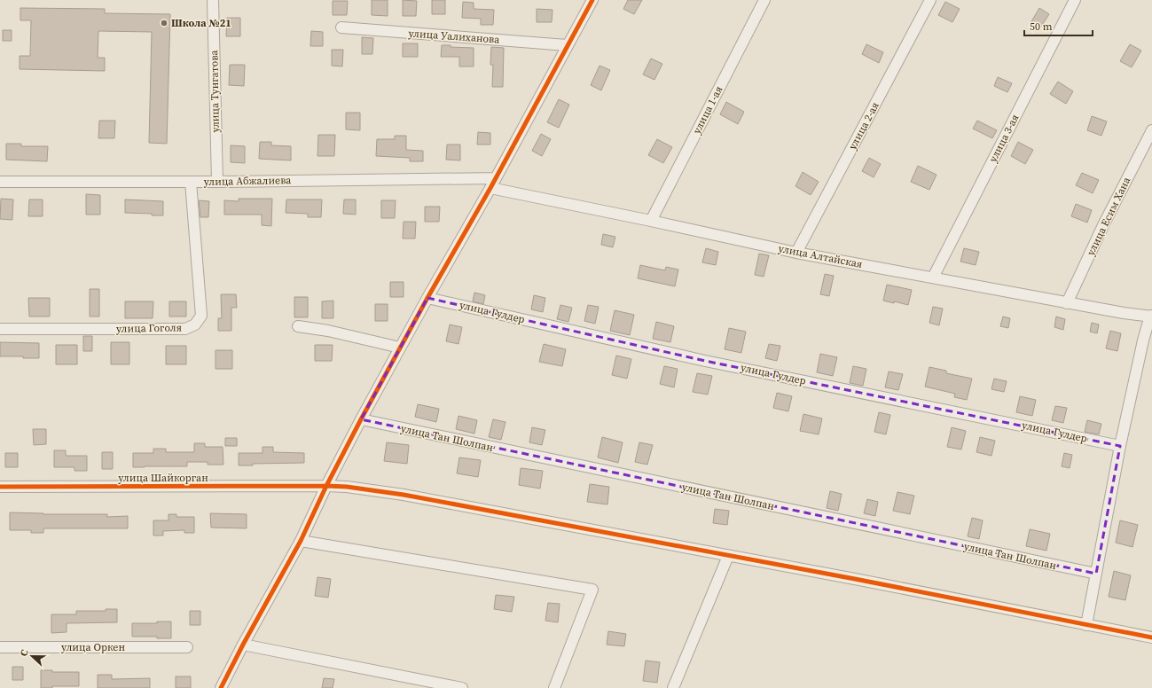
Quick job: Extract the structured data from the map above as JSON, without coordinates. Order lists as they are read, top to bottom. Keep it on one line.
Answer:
{"streets":{"street":["улица Уалиханова","улица Тунгатова","улица 1-ая","улица 2-ая","улица 3-ая","улица Абжалиева","улица Есим Хана","улица Алтайская","улица Гулдер","улица Гоголя","улица Тан Шолпан","улица Шайкорган","улица Оркен"]},"crossings":[["улица Тунгатова","улица Абжалиева"],["улица 1-ая","улица Алтайская"],["улица 2-ая","улица Алтайская"],["улица 3-ая","улица Алтайская"],["улица Абжалиева","улица Гоголя"],["улица Есим Хана","улица Алтайская"]],"places":["Школа №21"],"scale_bar":"50 m","north":"left"}
